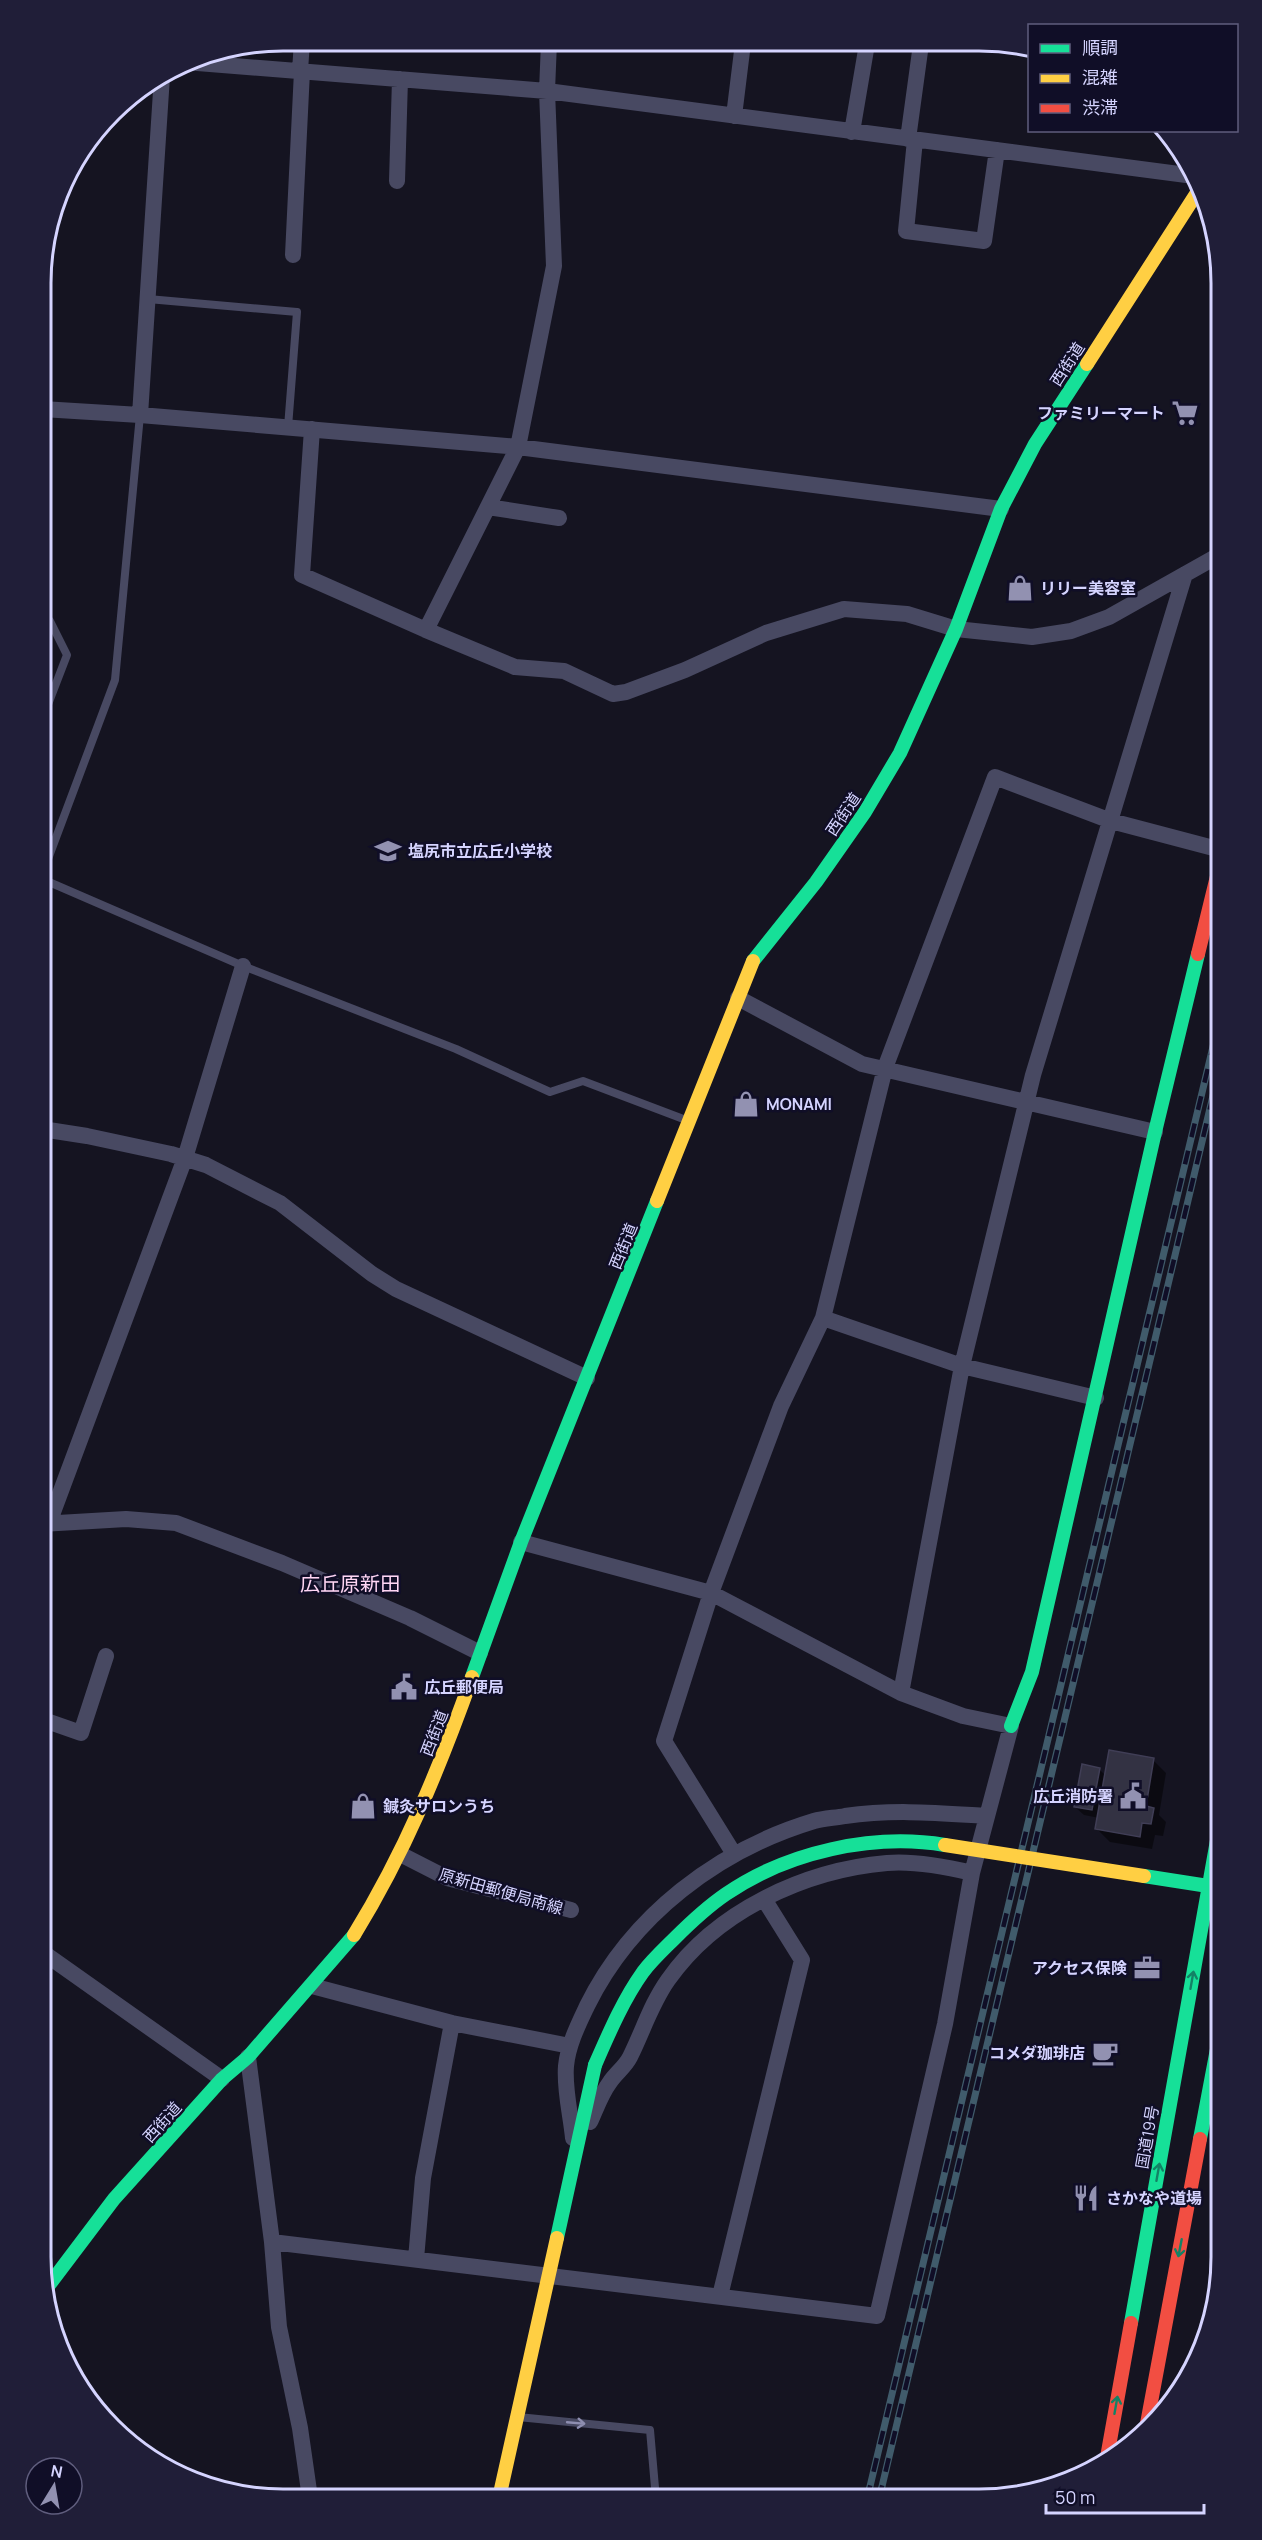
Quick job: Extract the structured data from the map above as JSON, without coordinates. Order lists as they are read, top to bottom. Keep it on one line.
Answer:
{"streets":{"main road":["西街道","国道19号"],"street":["原新田郵便局南線"]},"crossings":[["西街道","原新田郵便局南線"]],"districts":["広丘原新田"],"places":{"supermarket":["ファミリーマート"],"shop":["リリー美容室","MONAMI","鍼灸サロンうち"],"school or university":["塩尻市立広丘小学校"],"public building":["広丘郵便局","広丘消防署"],"office":["アクセス保険"],"cafe":["コメダ珈琲店"],"restaurant":["さかなや道場"]},"legend":["順調","混雑","渋滞"],"scale_bar":"50 m","north":"top"}
